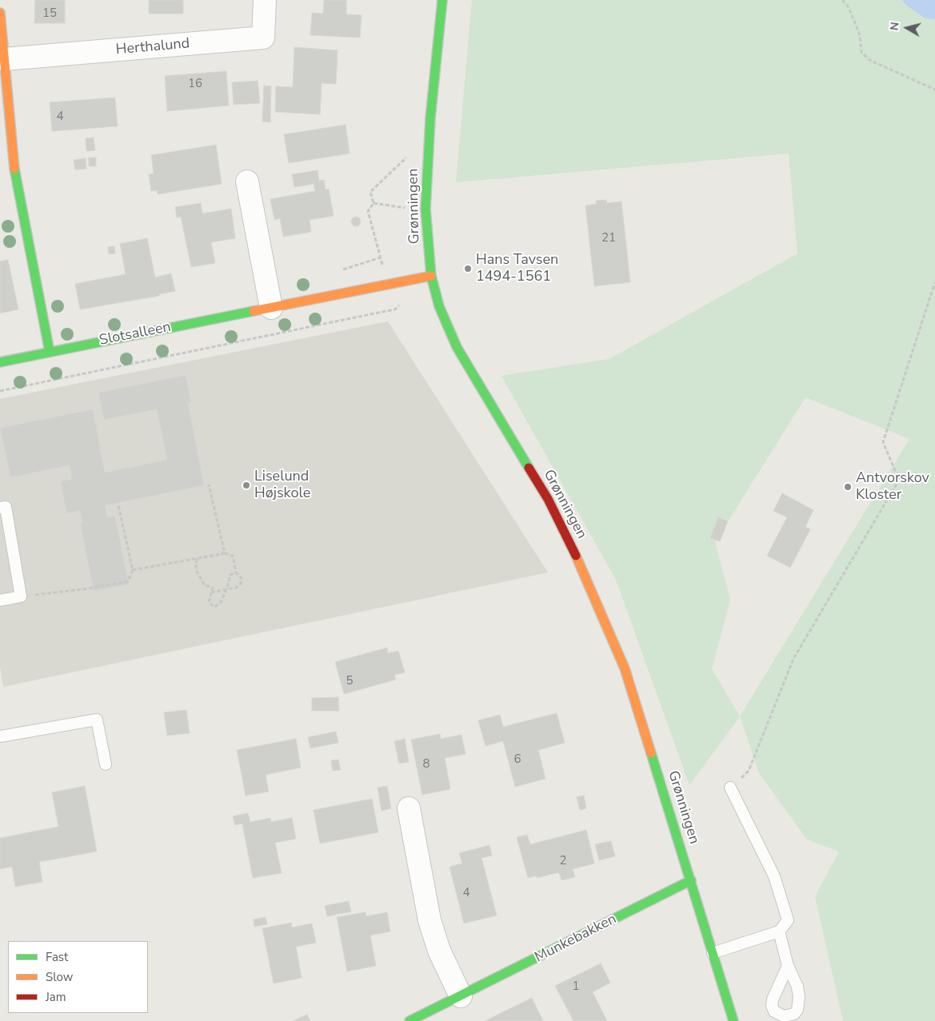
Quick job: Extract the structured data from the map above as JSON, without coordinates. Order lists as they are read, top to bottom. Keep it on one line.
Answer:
{"streets":{"street":["Herthalund","Grønningen","Slotsalleen","Munkebakken"]},"crossings":[["Grønningen","Slotsalleen"],["Grønningen","Munkebakken"]],"places":["Hans Tavsen 1494-1561","Liselund Højskole","Antvorskov Kloster"],"house_numbers":["15","16","4","21","5","6","8","2","4","1"],"legend":["Fast","Slow","Jam"],"north":"left"}
